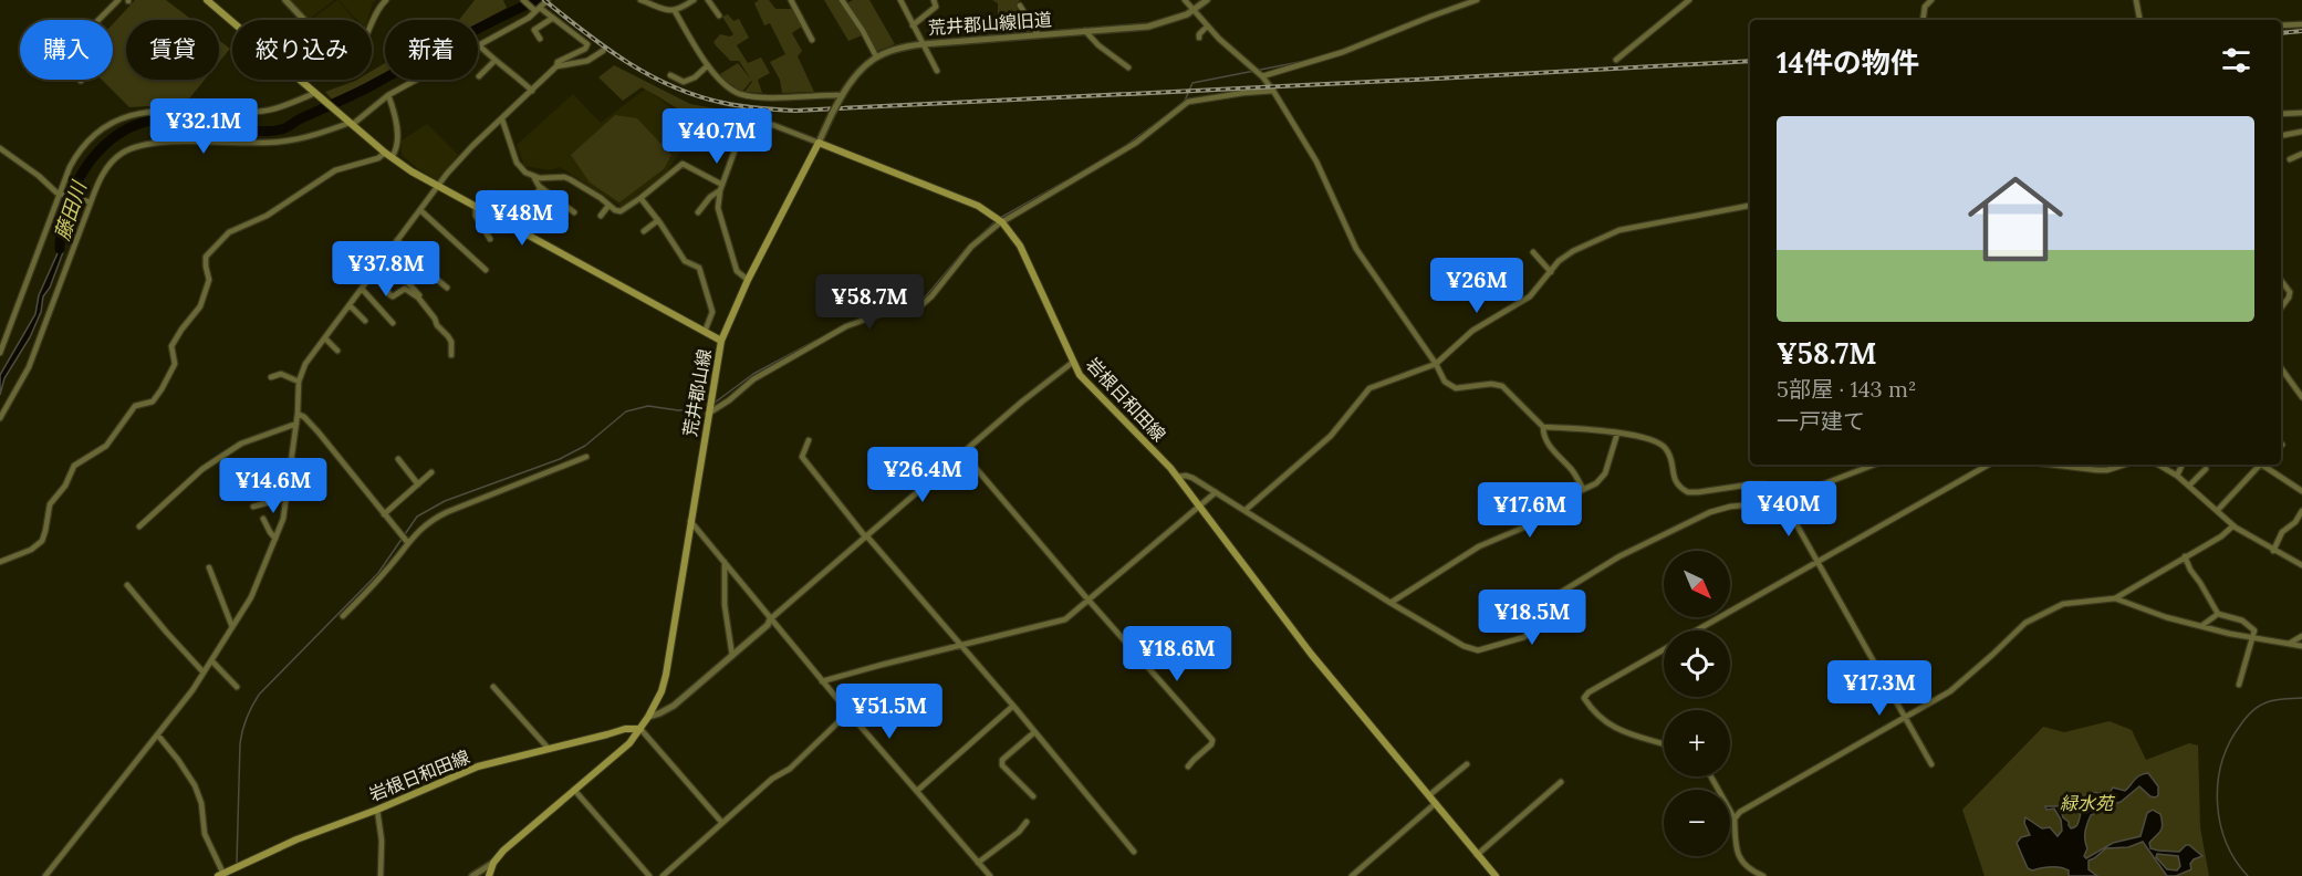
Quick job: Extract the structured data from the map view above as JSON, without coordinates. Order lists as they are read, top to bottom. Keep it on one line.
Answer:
{"streets":{"main road":["荒井郡山線","岩根日和田線"],"street":["荒井郡山線旧道"]},"crossings":[["荒井郡山線旧道","岩根日和田線"],["荒井郡山線","岩根日和田線"]],"water":["藤田川"],"parks":["緑水苑"],"north":"bottom right","page":{"chip":["購入","賃貸","絞り込み","新着"],"heading":"14件の物件","price":["¥32.1M","¥40.7M","¥48M","¥37.8M","¥26M","¥58.7M","¥26.4M","¥14.6M","¥40M","¥17.6M","¥18.5M","¥18.6M","¥17.3M","¥51.5M"],"list":[{"name":"¥58.7M","note":"5部屋 · 143 m² · 一戸建て"}],"map_buttons":["+","−"]}}
